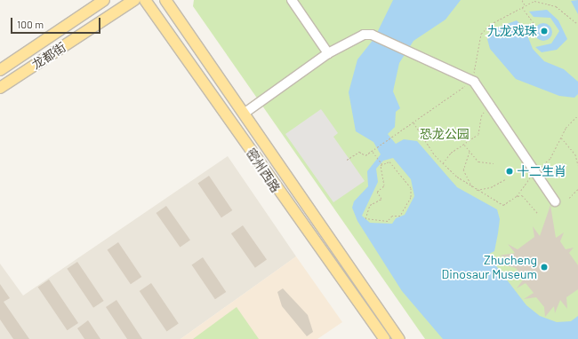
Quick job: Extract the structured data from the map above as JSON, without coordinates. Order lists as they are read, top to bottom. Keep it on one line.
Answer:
{"streets":{"main road":["龙都街","密州西路"]},"parks":["恐龙公园"],"places":["九龙戏珠","十二生肖","Zhucheng Dinosaur Museum"],"scale_bar":"100 m"}
